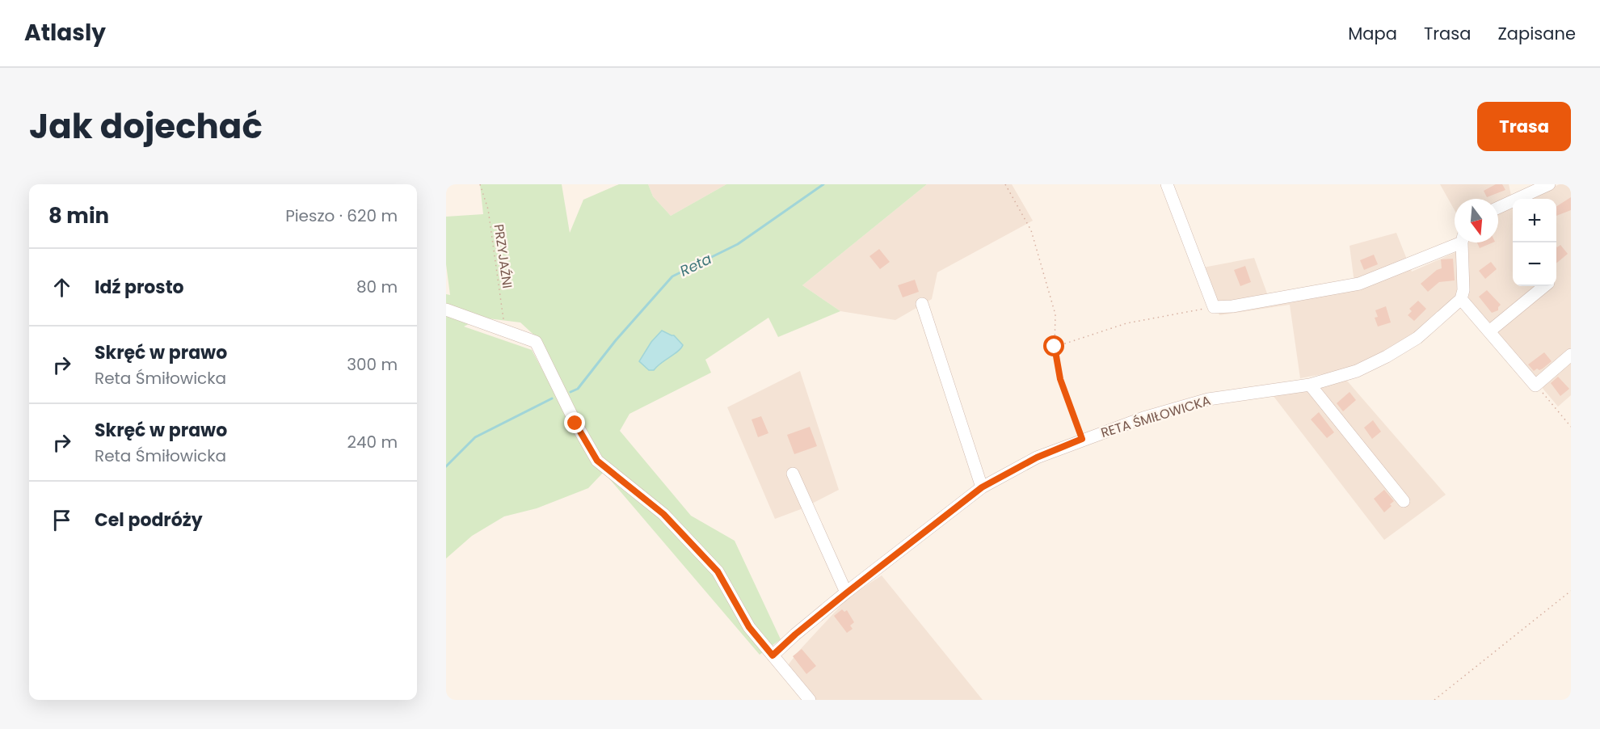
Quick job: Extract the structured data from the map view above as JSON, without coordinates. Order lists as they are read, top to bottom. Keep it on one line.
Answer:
{"streets":{"street":["RETA ŚMIŁOWICKA"],"path":["PRZYJAŹNI"]},"water":["Reta"],"north":"bottom","page":{"header":"Atlasly","nav":["Mapa","Trasa","Zapisane"],"title":"Jak dojechać","buttons":"Trasa","heading":["8 min","Pieszo · 620 m"],"map_buttons":["+","−"],"list":[["Idź prosto","80 m"],["Skręć w prawo","Reta Śmiłowicka","300 m"],["Skręć w prawo","Reta Śmiłowicka","240 m"],"Cel podróży"]}}
